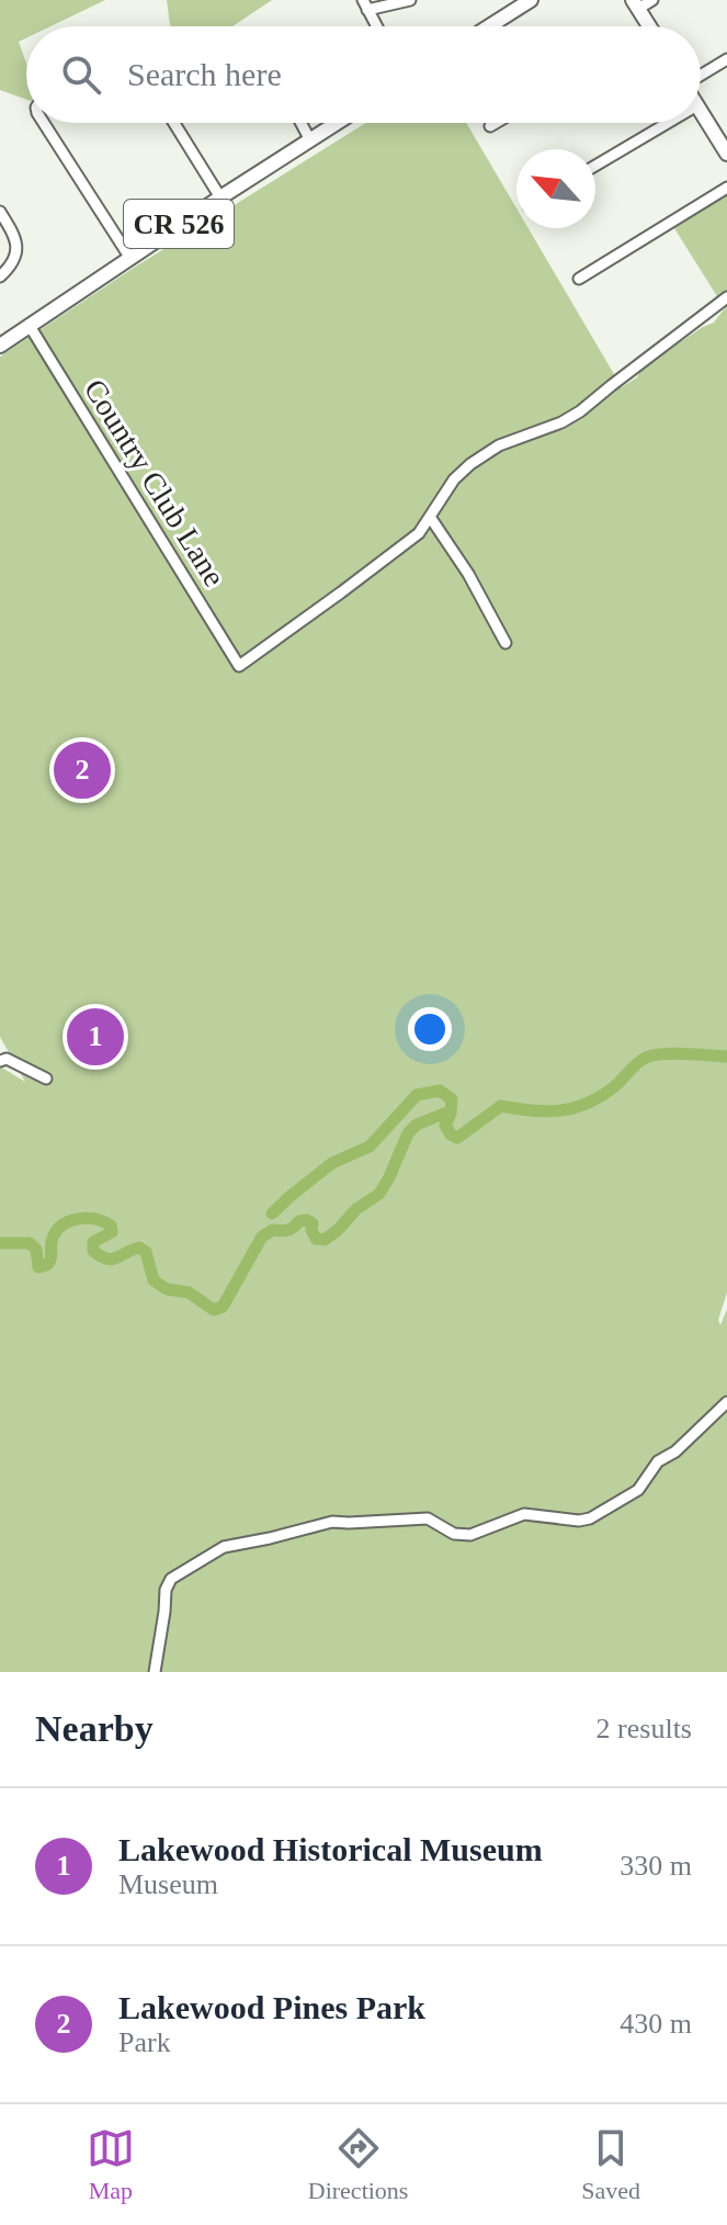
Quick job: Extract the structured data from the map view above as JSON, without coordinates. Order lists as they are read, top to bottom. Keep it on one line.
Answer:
{"streets":{"main road":["CR 526"],"street":["Country Club Lane"]},"crossings":[["CR 526","Country Club Lane"]],"north":"top left","page":{"search":"Search here","pins":["2","1"],"heading":["Nearby","2 results"],"list":[{"mark":"1","name":"Lakewood Historical Museum","note":"Museum","value":"330 m"},{"mark":"2","name":"Lakewood Pines Park","note":"Park","value":"430 m"}],"nav":["Map","Directions","Saved"]}}
